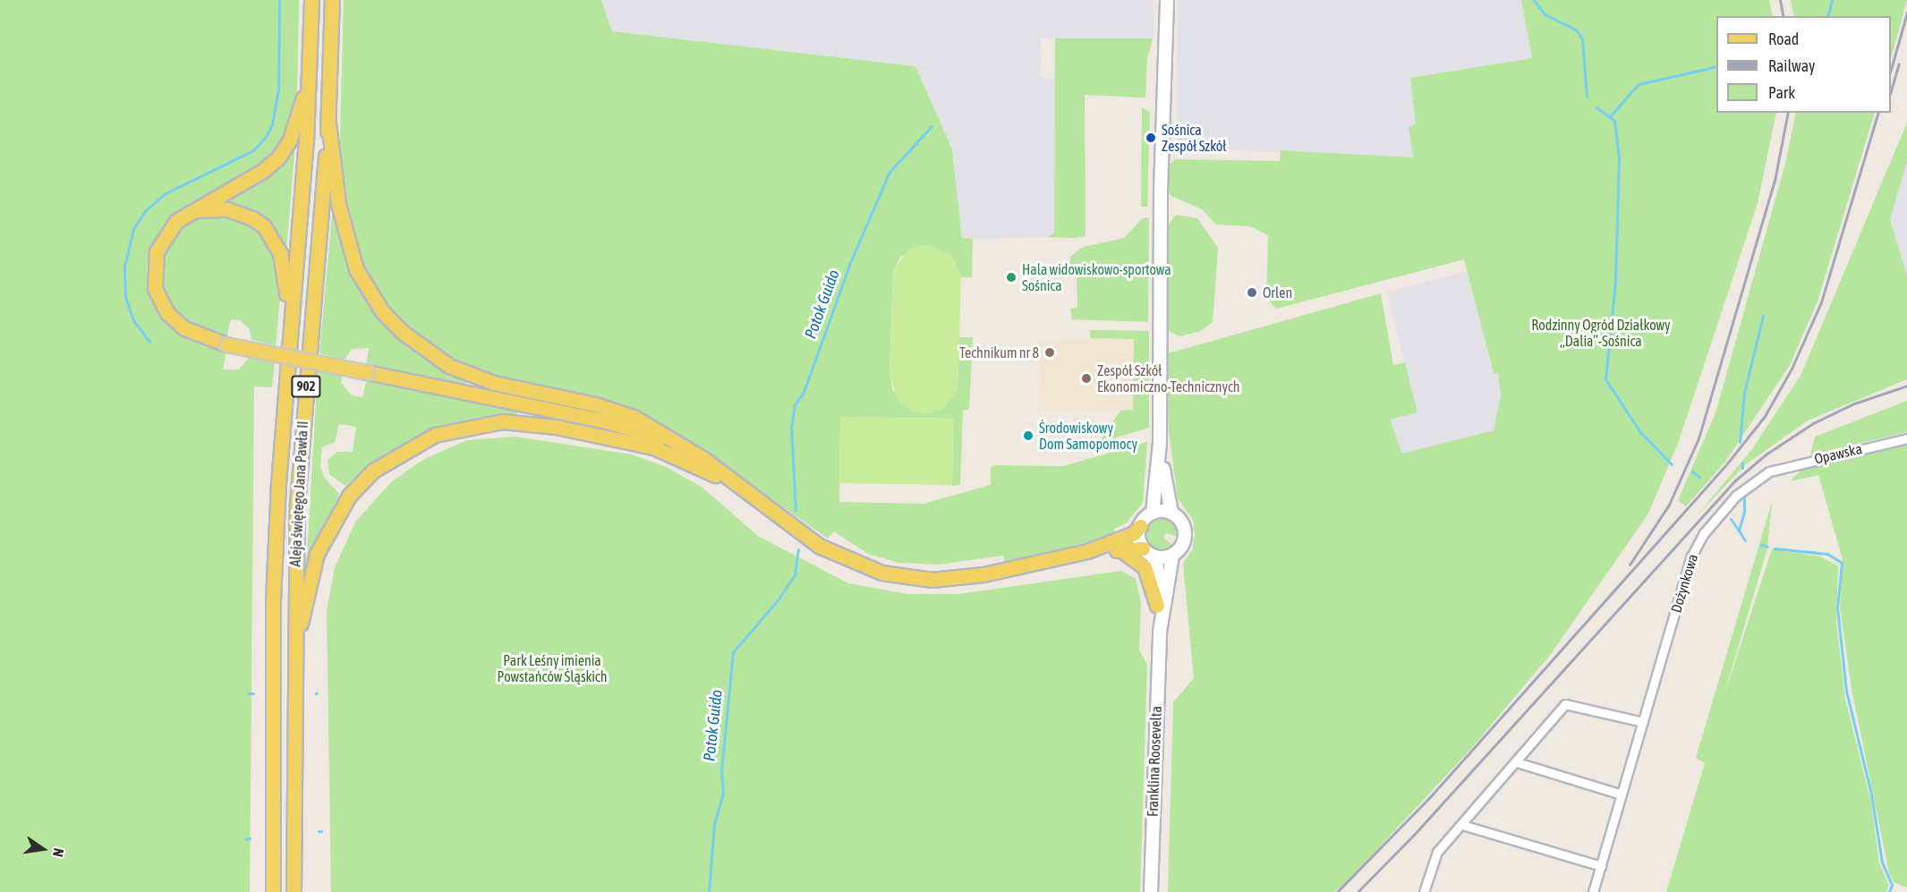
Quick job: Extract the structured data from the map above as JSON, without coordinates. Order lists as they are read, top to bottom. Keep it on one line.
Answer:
{"streets":{"main road":["902","Aleja świętego Jana Pawła II"],"street":["Opawska","Dożynkowa","Franklina Roosevelta"]},"crossings":[["Opawska","Dożynkowa"]],"water":["Potok Guido"],"parks":["Rodzinny Ogród Działkowy „Dalia”-Sośnica","Park Leśny imienia Powstańców Śląskich"],"places":["Sośnica Zespół Szkół","Hala widowiskowo-sportowa Sośnica","Orlen","Technikum nr 8","Zespół Szkół Ekonomiczno-Technicznych","Środowiskowy Dom Samopomocy"],"legend":["Road","Railway","Park"],"north":"right"}
